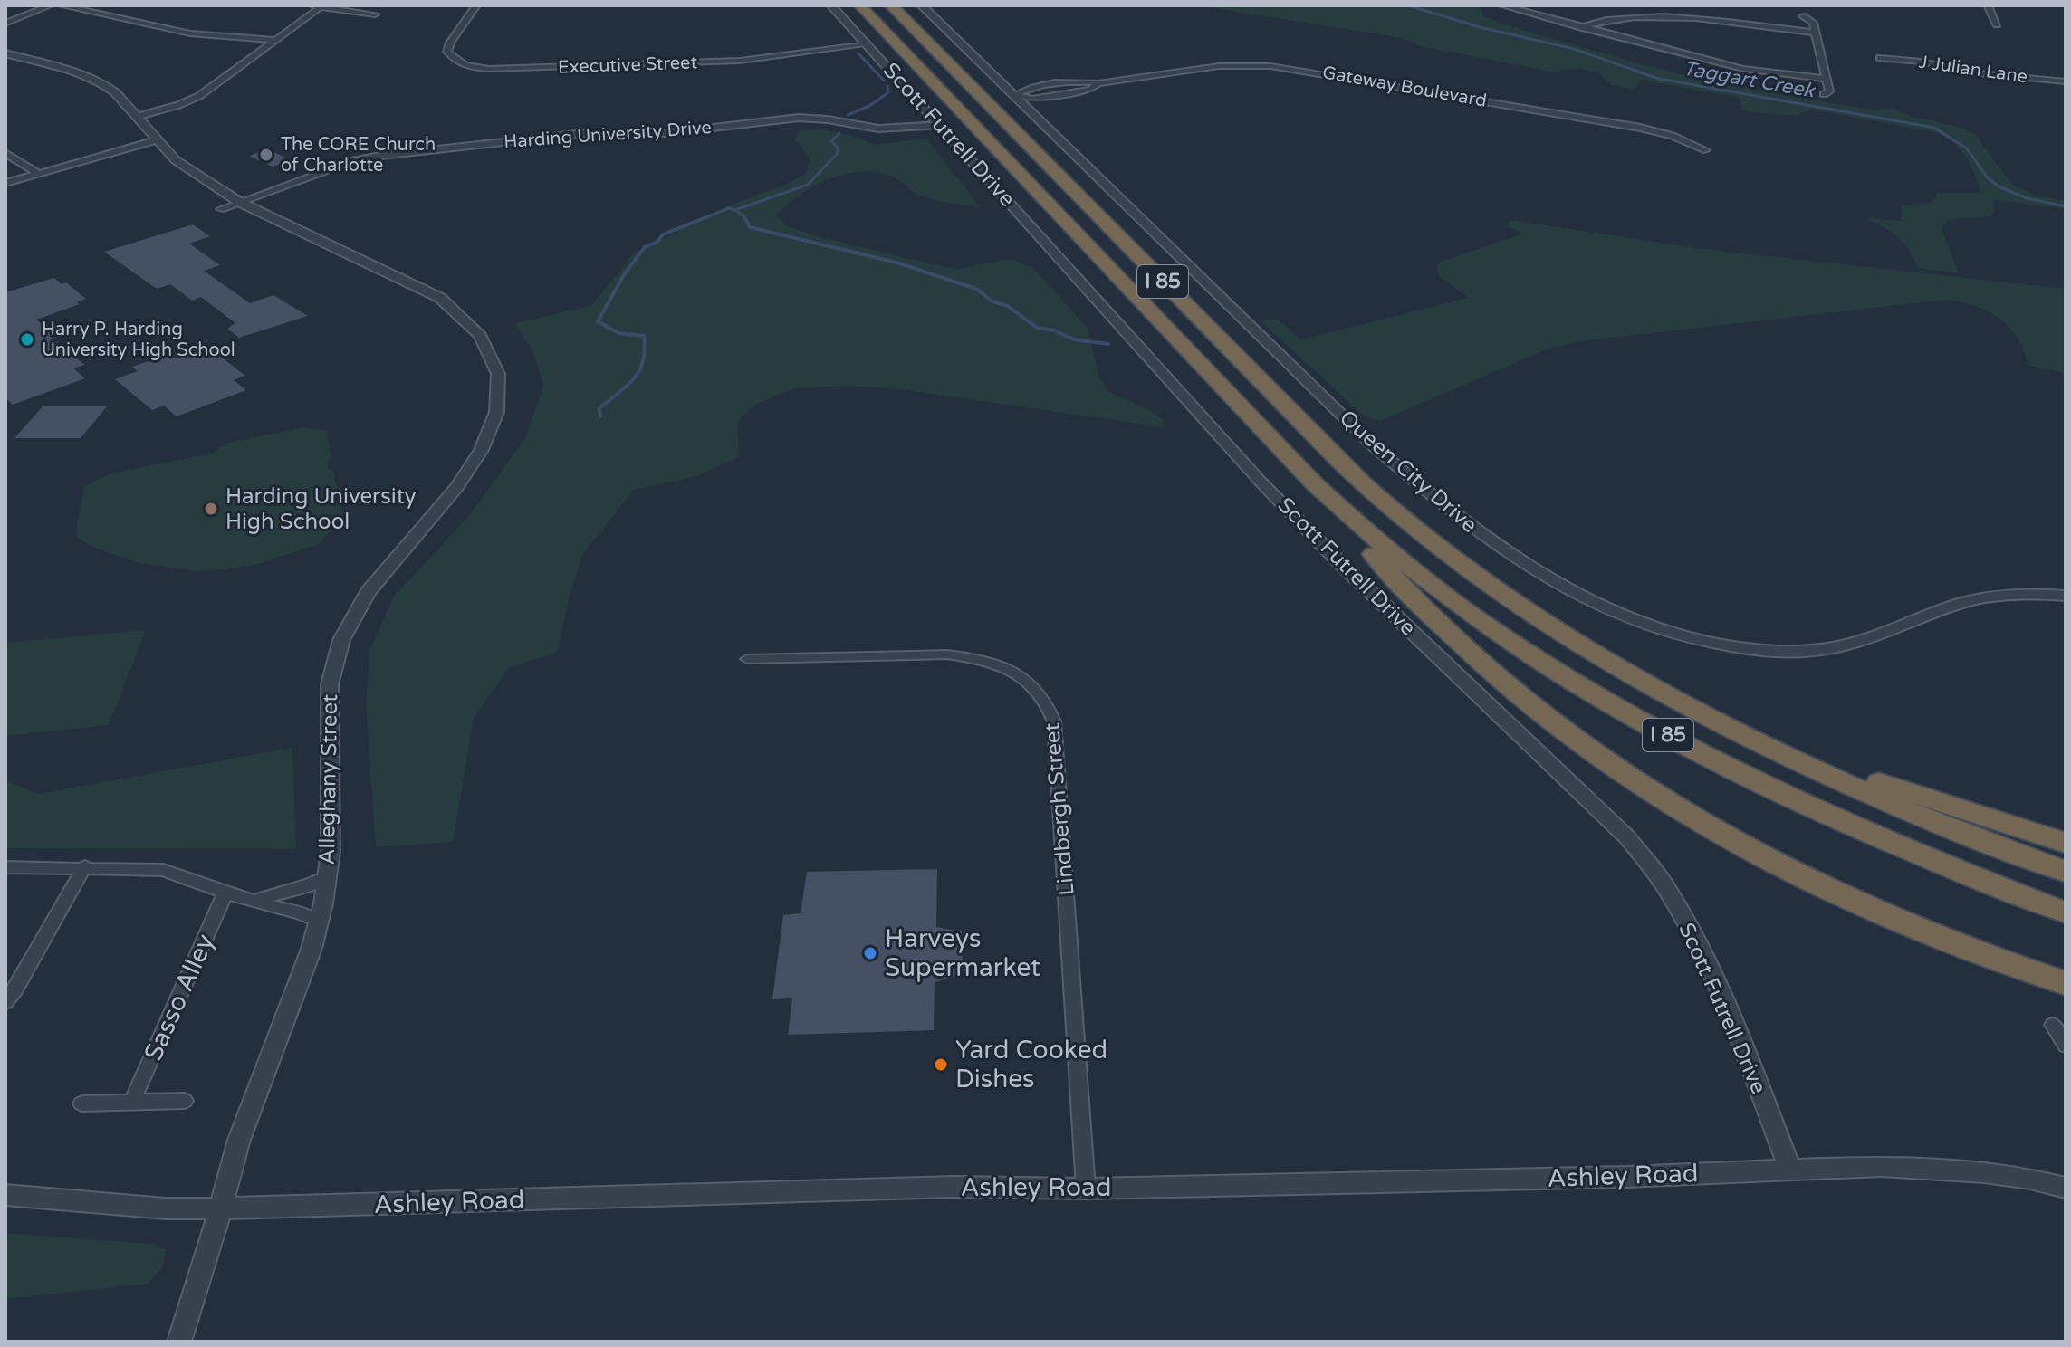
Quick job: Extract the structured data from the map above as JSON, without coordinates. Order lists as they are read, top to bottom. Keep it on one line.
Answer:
{"streets":{"highway":["I 85"],"street":["Executive Street","J Julian Lane","Gateway Boulevard","Harding University Drive","Scott Futrell Drive","Queen City Drive","Alleghany Street","Lindbergh Street","Sasso Alley","Ashley Road"]},"crossings":[["Executive Street","Scott Futrell Drive"],["Gateway Boulevard","Queen City Drive"],["Harding University Drive","Scott Futrell Drive"],["Harding University Drive","Alleghany Street"],["Scott Futrell Drive","Ashley Road"],["Alleghany Street","Ashley Road"],["Lindbergh Street","Ashley Road"]],"water":["Taggart Creek"],"places":["The CORE Church of Charlotte","Harry P. Harding University High School","Harding University High School","Harveys Supermarket","Yard Cooked Dishes"]}
